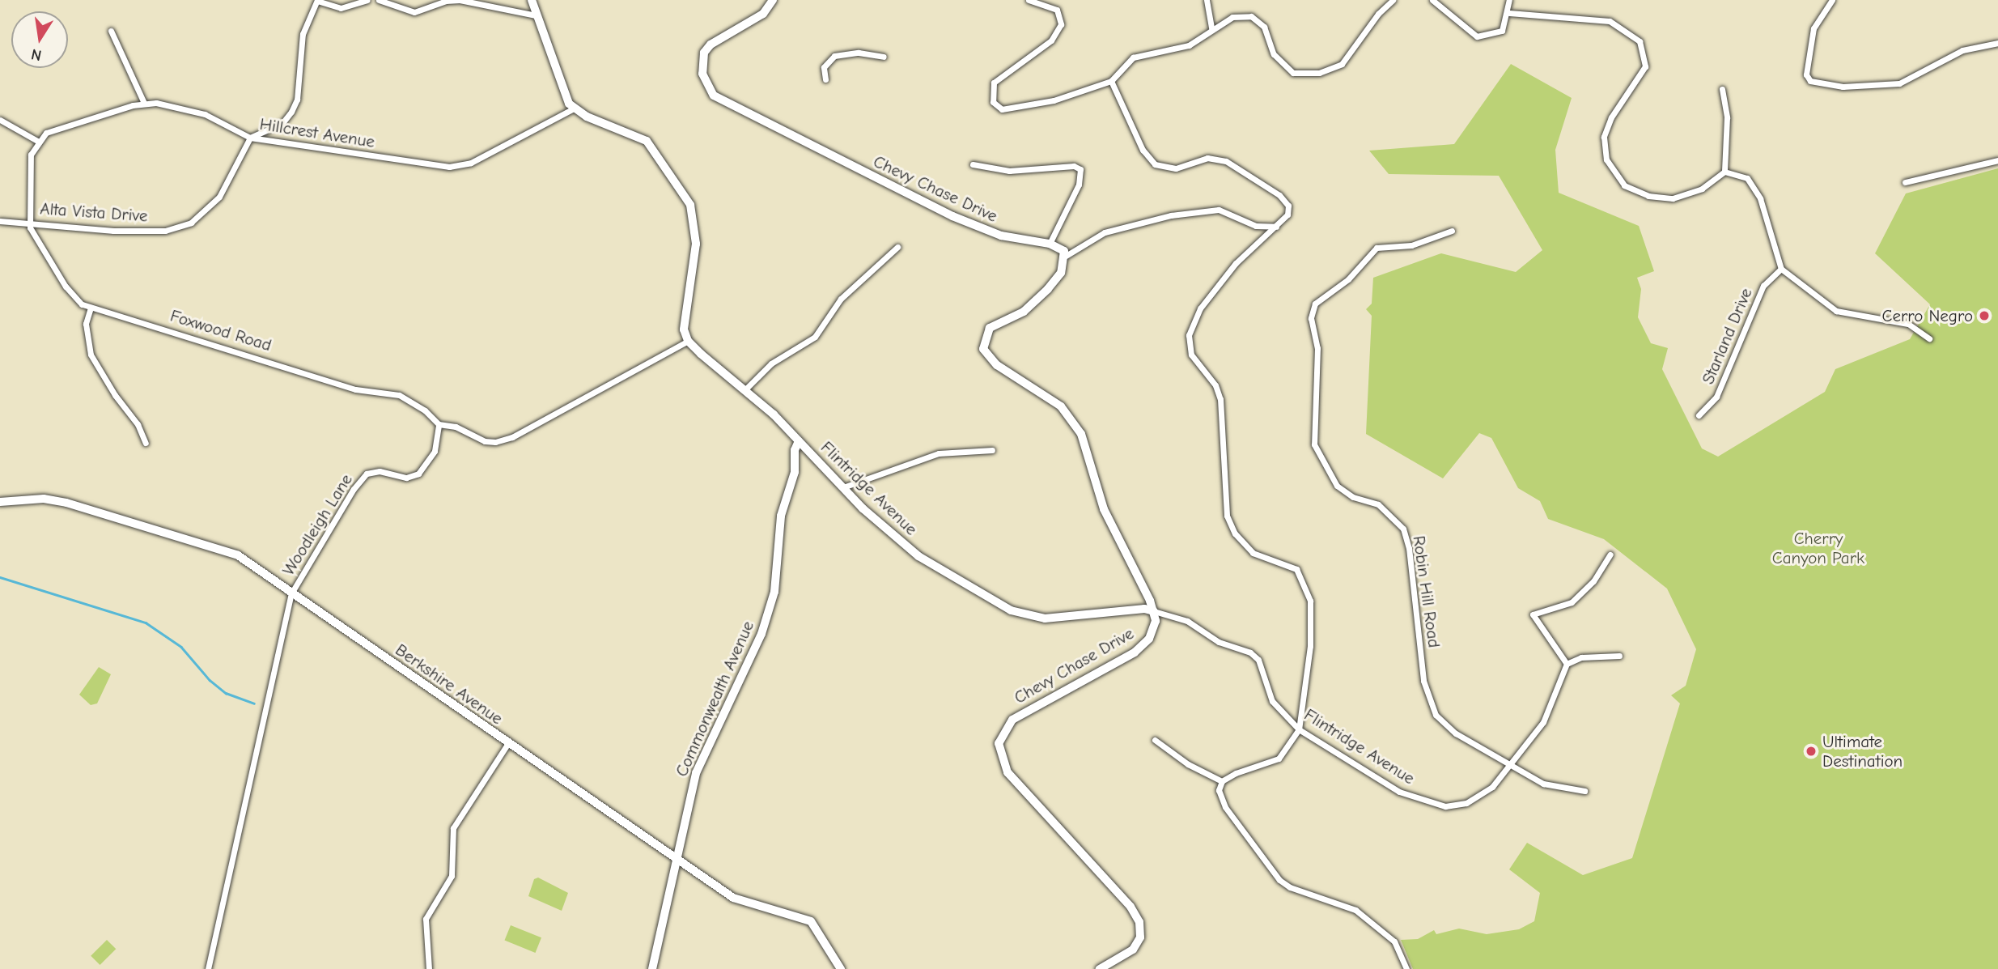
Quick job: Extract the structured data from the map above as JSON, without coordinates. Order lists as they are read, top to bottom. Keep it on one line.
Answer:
{"streets":{"street":["Hillcrest Avenue","Chevy Chase Drive","Alta Vista Drive","Foxwood Road","Starland Drive","Flintridge Avenue","Woodleigh Lane","Robin Hill Road","Berkshire Avenue","Commonwealth Avenue"]},"crossings":[["Hillcrest Avenue","Alta Vista Drive"],["Chevy Chase Drive","Flintridge Avenue"],["Alta Vista Drive","Foxwood Road"],["Foxwood Road","Woodleigh Lane"],["Flintridge Avenue","Robin Hill Road"],["Flintridge Avenue","Commonwealth Avenue"],["Woodleigh Lane","Berkshire Avenue"],["Berkshire Avenue","Commonwealth Avenue"]],"parks":["Cherry Canyon Park"],"places":["Cerro Negro","Ultimate Destination"],"north":"bottom"}
